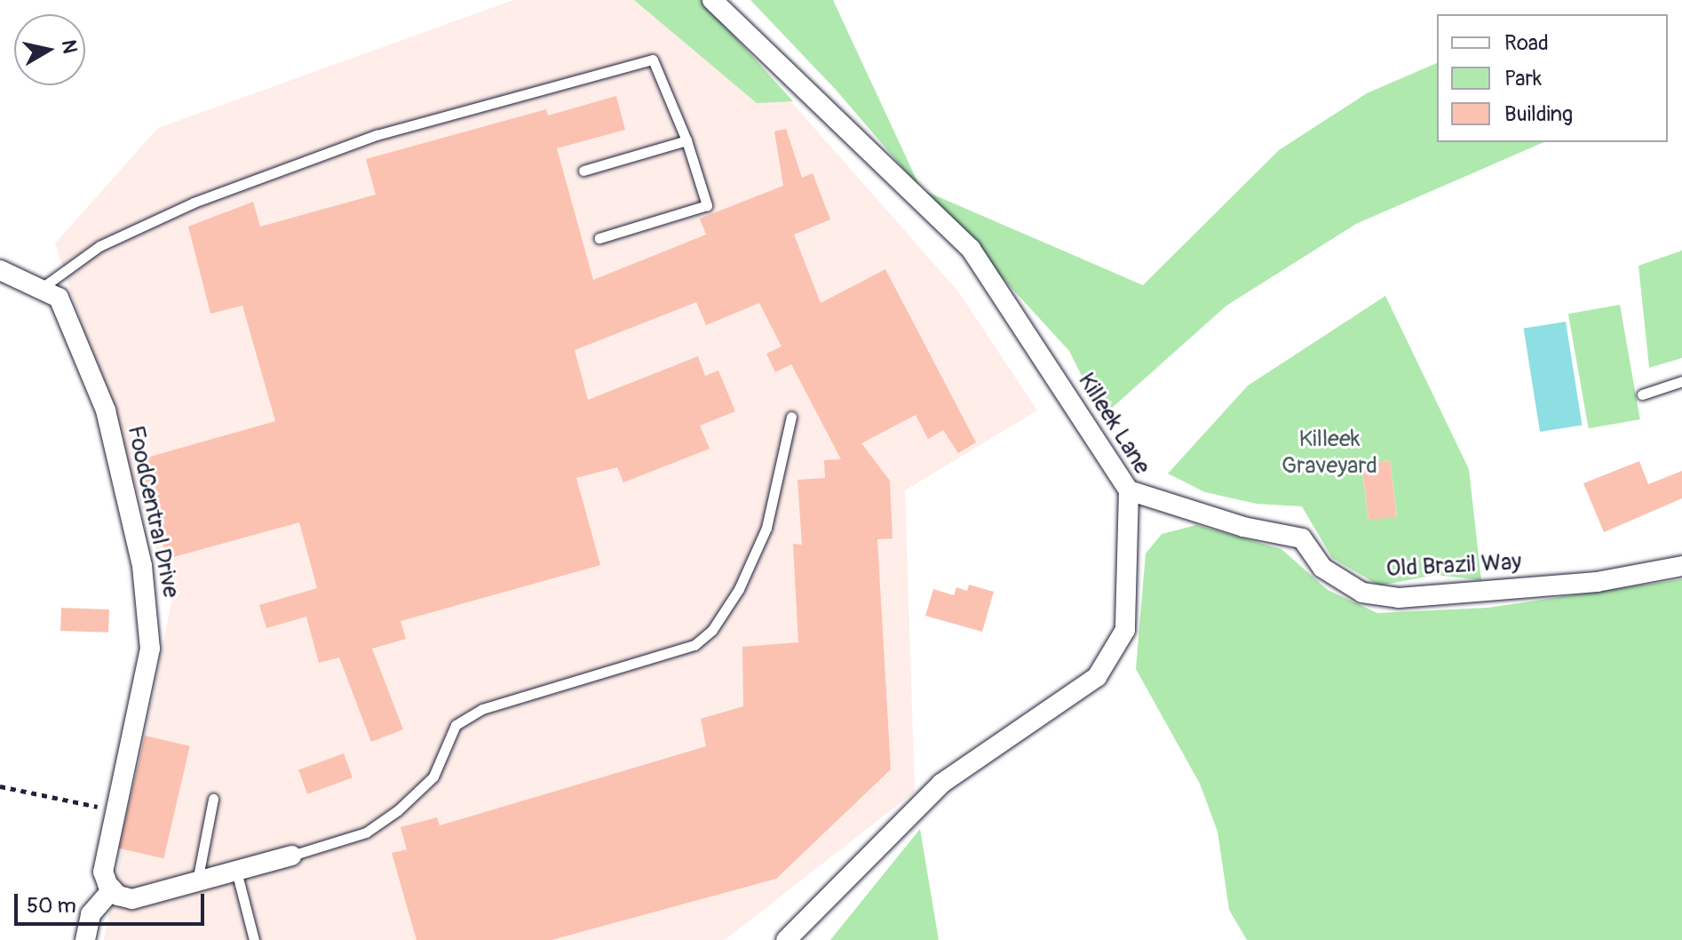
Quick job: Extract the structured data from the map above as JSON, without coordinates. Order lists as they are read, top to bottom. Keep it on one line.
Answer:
{"streets":{"street":["Killeek Lane","FoodCentral Drive","Old Brazil Way"]},"crossings":[["Killeek Lane","Old Brazil Way"]],"parks":["Killeek Graveyard"],"legend":["Road","Park","Building"],"scale_bar":"50 m","north":"right"}
